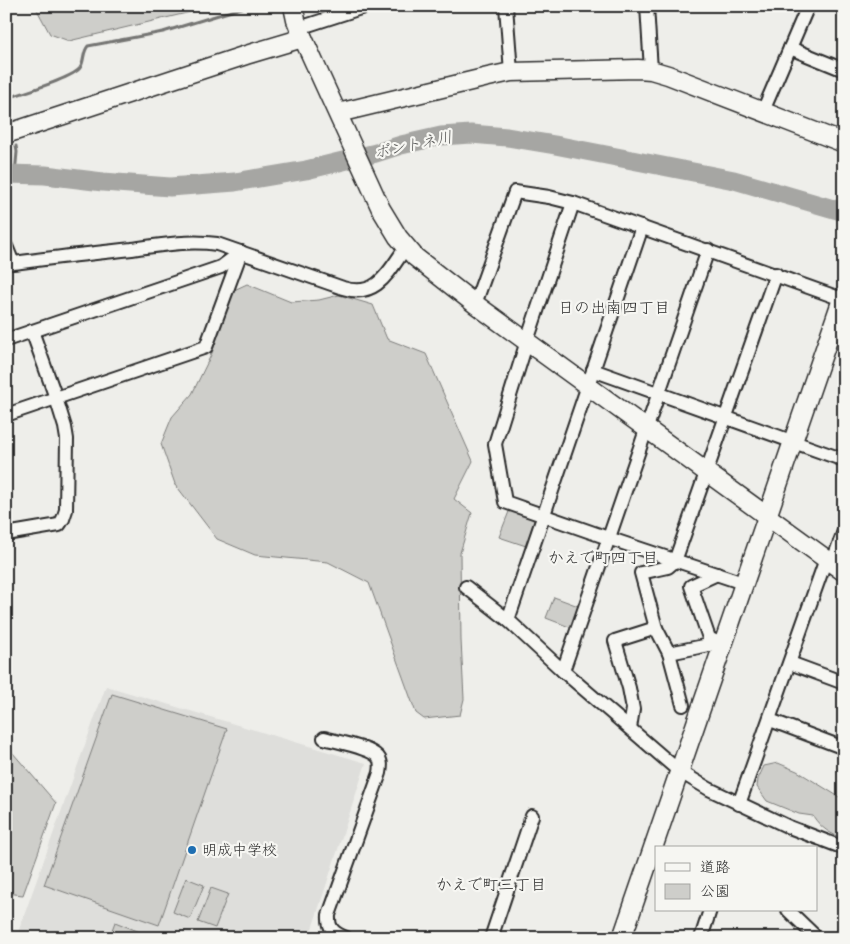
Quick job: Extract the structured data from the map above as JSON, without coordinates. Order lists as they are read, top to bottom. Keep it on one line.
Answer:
{"districts":["日の出南四丁目","かえで町四丁目","かえで町三丁目"],"water":["ポントネ川"],"places":["明成中学校"],"legend":["道路","公園"]}
